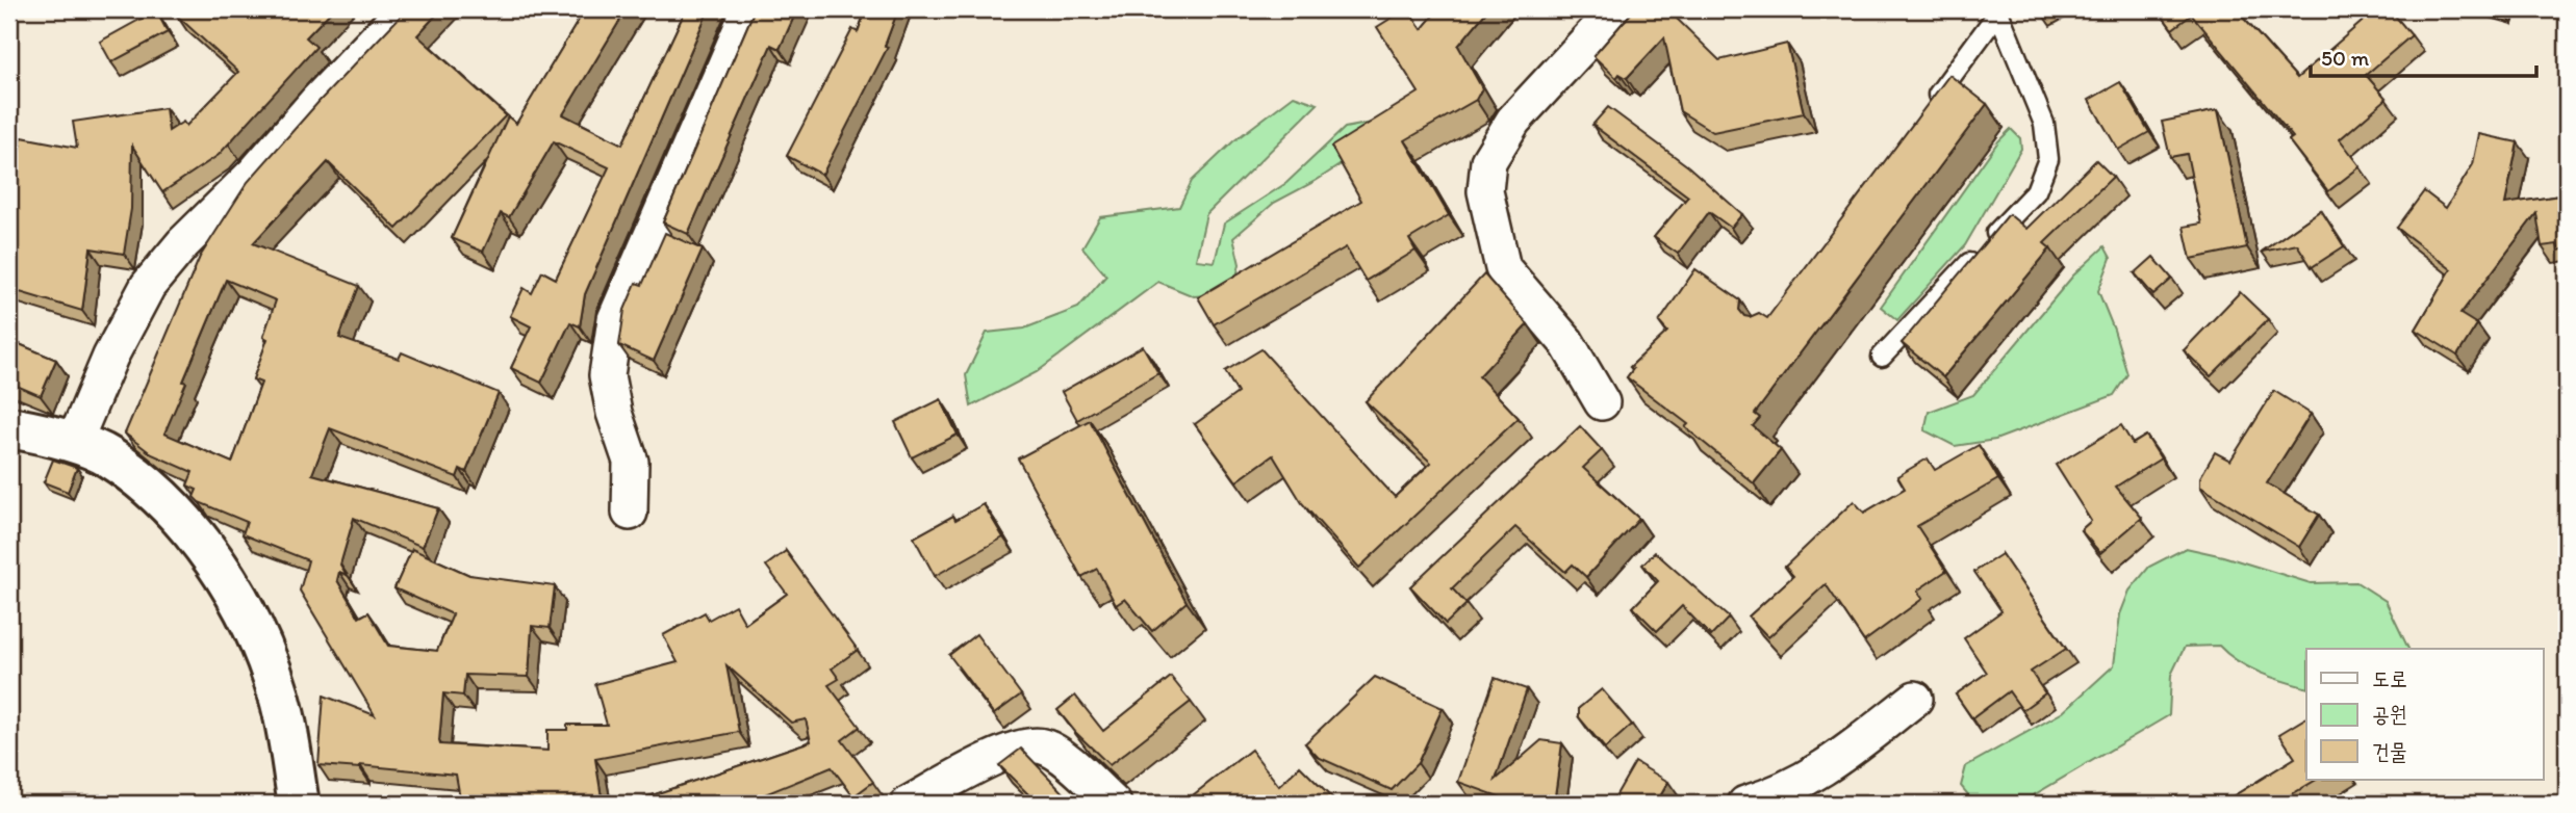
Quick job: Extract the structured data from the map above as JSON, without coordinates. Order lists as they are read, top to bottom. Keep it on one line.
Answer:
{"legend":["도로","공원","건물"],"scale_bar":"50 m"}
